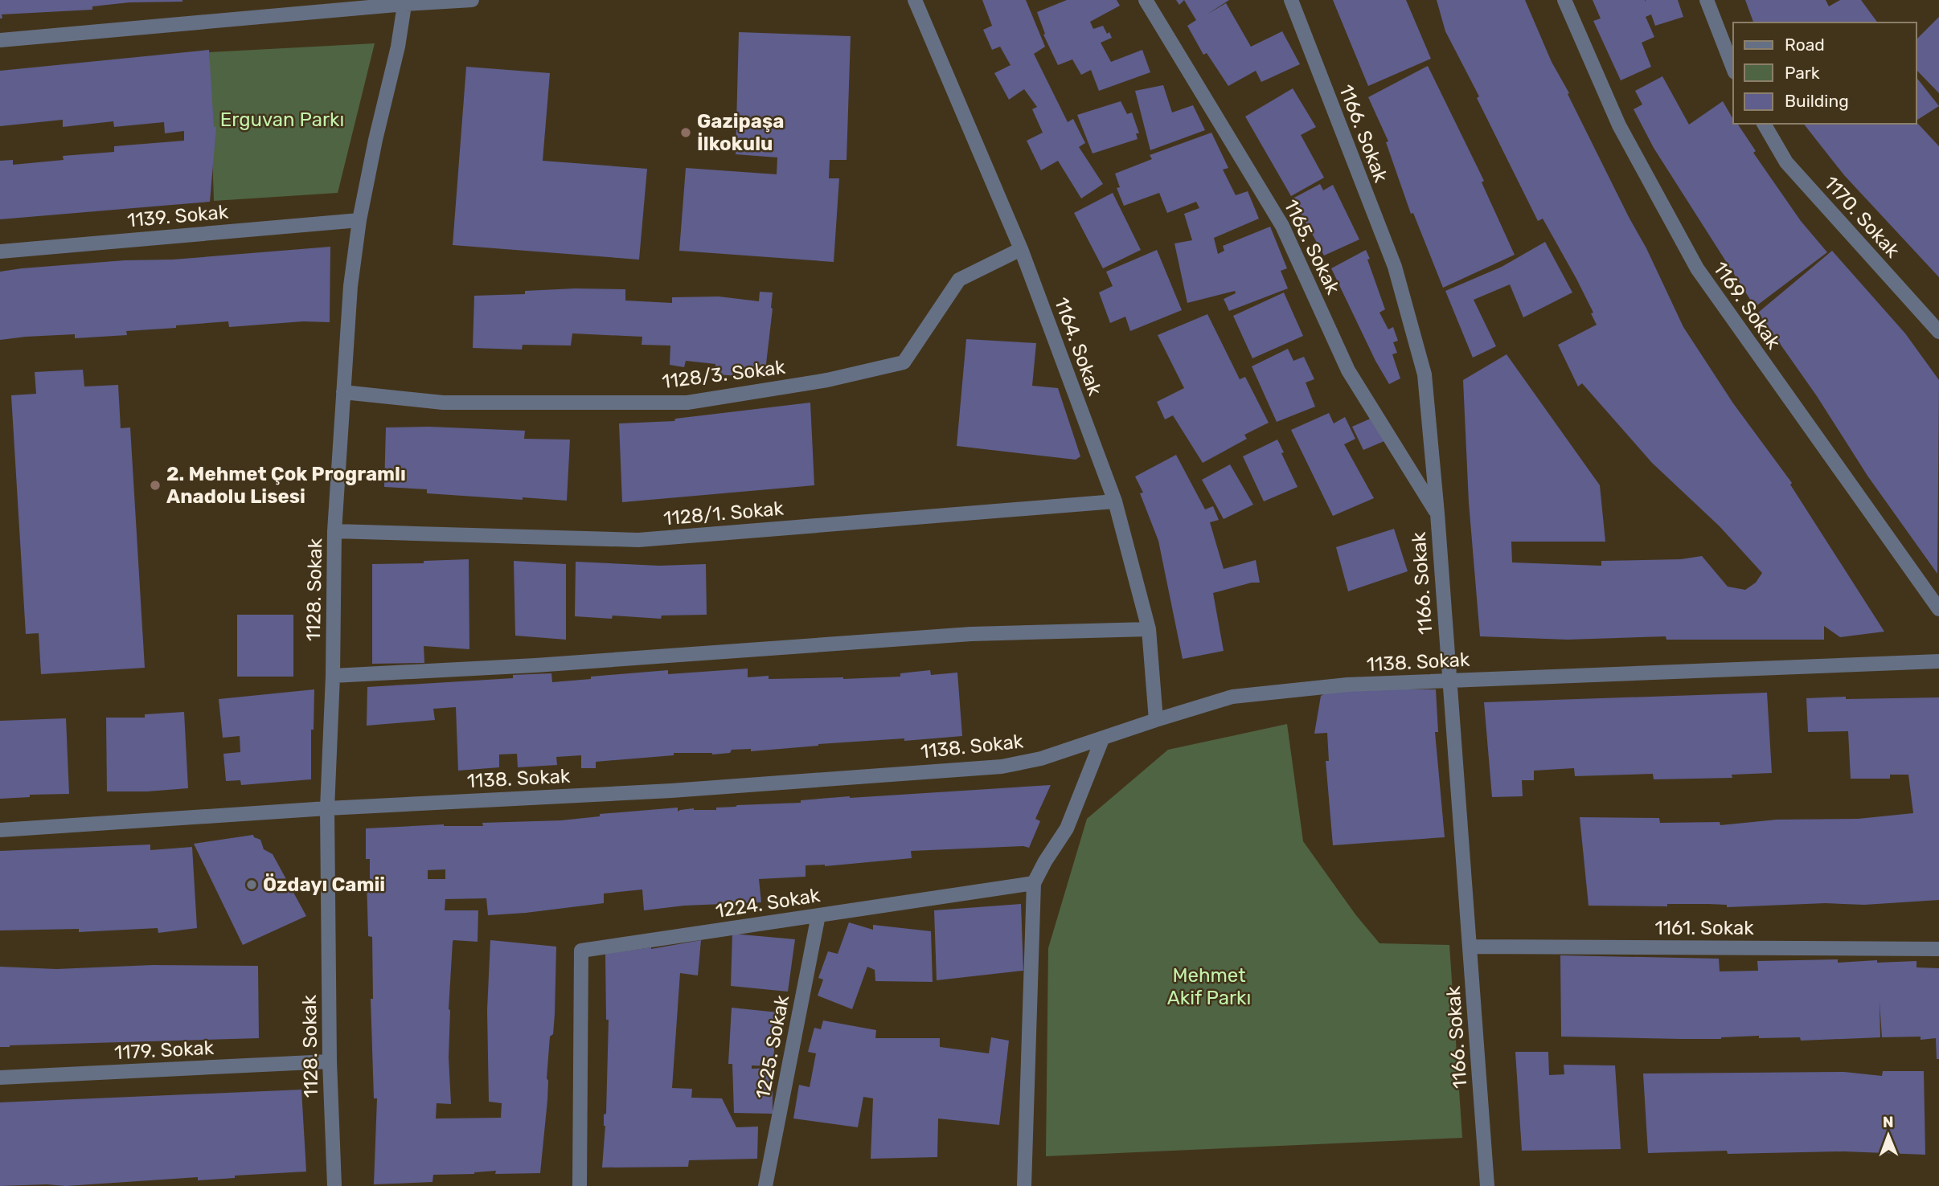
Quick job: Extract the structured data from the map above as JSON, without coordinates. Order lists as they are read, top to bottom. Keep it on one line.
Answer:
{"streets":{"street":["1166. Sokak","1139. Sokak","1170. Sokak","1165. Sokak","1169. Sokak","1164. Sokak","1128/3. Sokak","1128/1. Sokak","1128. Sokak","1138. Sokak","1224. Sokak","1161. Sokak","1225. Sokak","1179. Sokak"]},"crossings":[["1166. Sokak","1165. Sokak"],["1166. Sokak","1138. Sokak"],["1166. Sokak","1161. Sokak"],["1139. Sokak","1128. Sokak"],["1164. Sokak","1128/3. Sokak"],["1164. Sokak","1128/1. Sokak"],["1164. Sokak","1138. Sokak"],["1128/3. Sokak","1128. Sokak"],["1128/1. Sokak","1128. Sokak"],["1128. Sokak","1138. Sokak"],["1128. Sokak","1179. Sokak"],["1224. Sokak","1225. Sokak"]],"parks":["Erguvan Parkı","Mehmet Akif Parkı"],"places":["Gazipaşa İlkokulu","2. Mehmet Çok Programlı Anadolu Lisesi","Özdayı Camii"],"legend":["Road","Park","Building"],"north":"top"}
